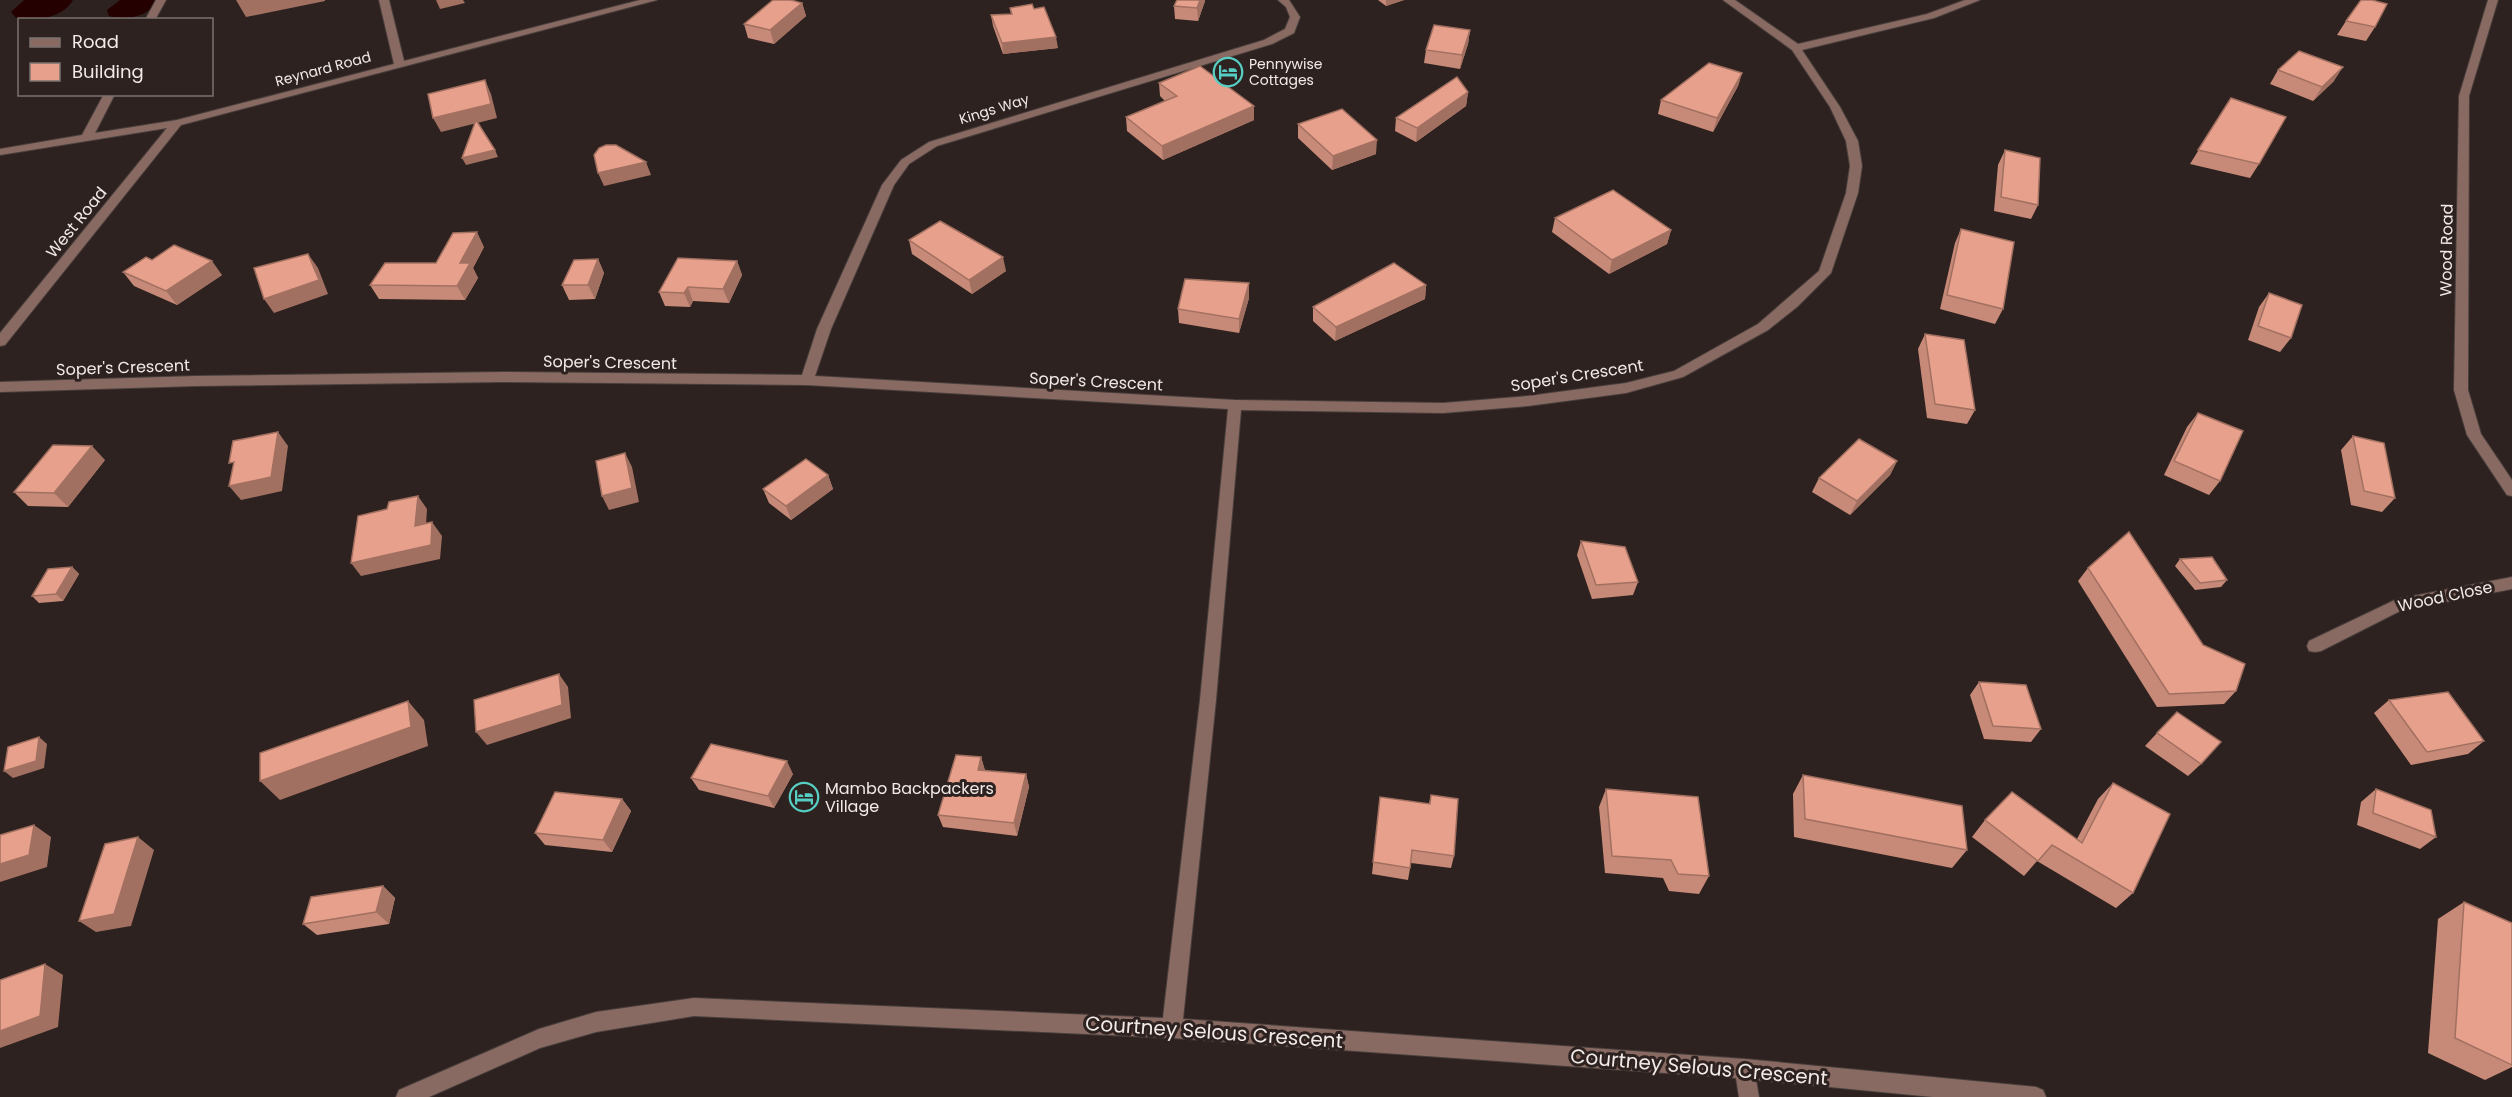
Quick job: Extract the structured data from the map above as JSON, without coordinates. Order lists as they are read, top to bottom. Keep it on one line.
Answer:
{"streets":{"street":["Reynard Road","Kings Way","West Road","Wood Road","Soper's Crescent","Wood Close","Courtney Selous Crescent"]},"crossings":[["Reynard Road","West Road"],["Kings Way","Soper's Crescent"]],"places":{"hotel":["Pennywise Cottages","Mambo Backpackers Village"]},"legend":["Road","Building"]}
